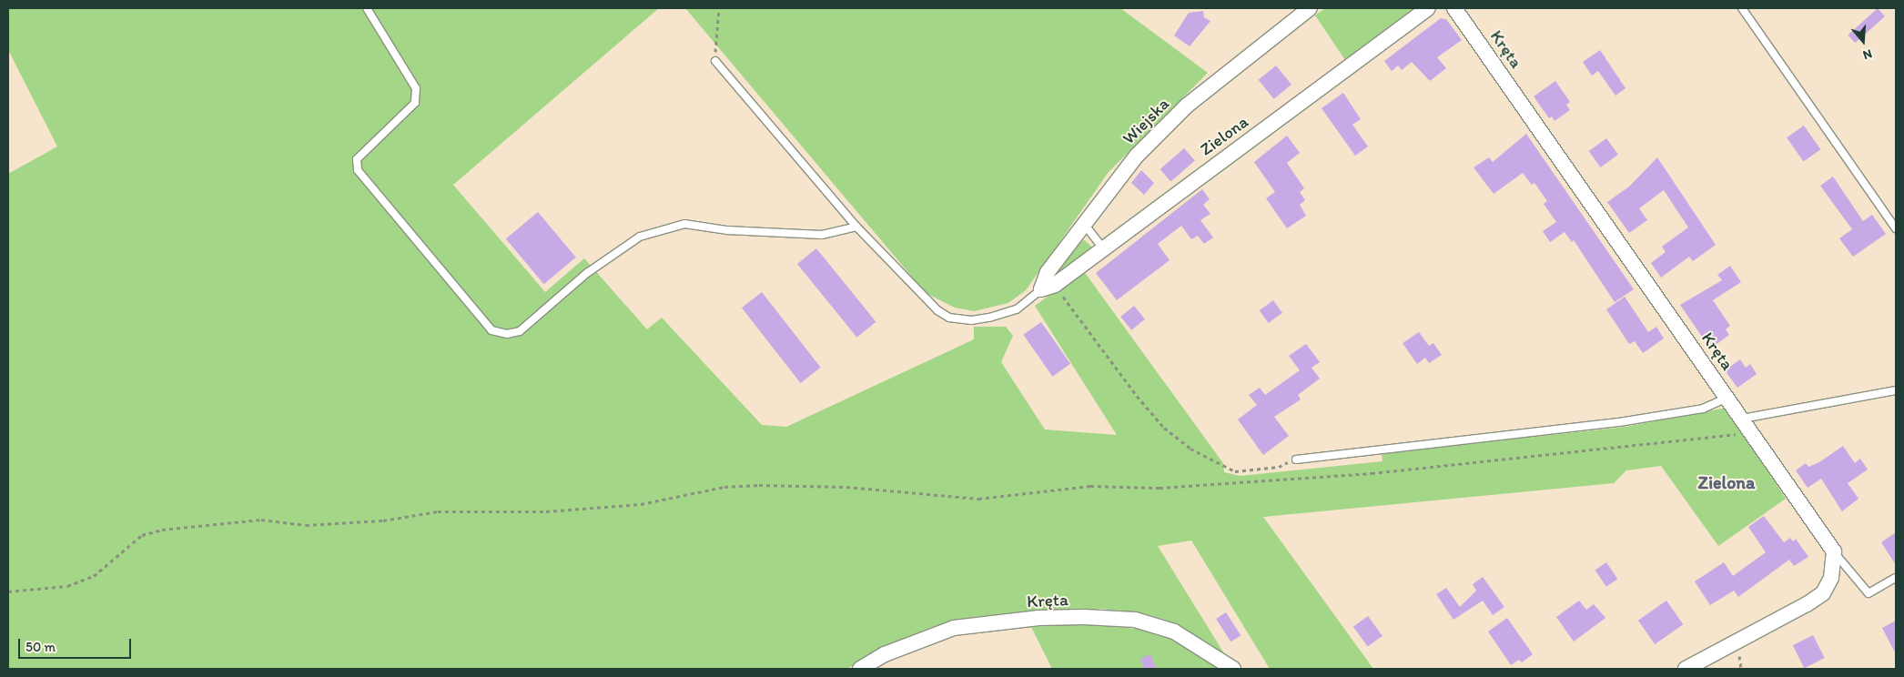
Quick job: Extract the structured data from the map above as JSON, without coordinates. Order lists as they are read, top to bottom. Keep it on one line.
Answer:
{"streets":{"street":["Kręta","Wiejska","Zielona"]},"crossings":[["Wiejska","Zielona"]],"districts":["Zielona"],"scale_bar":"50 m","north":"bottom"}
